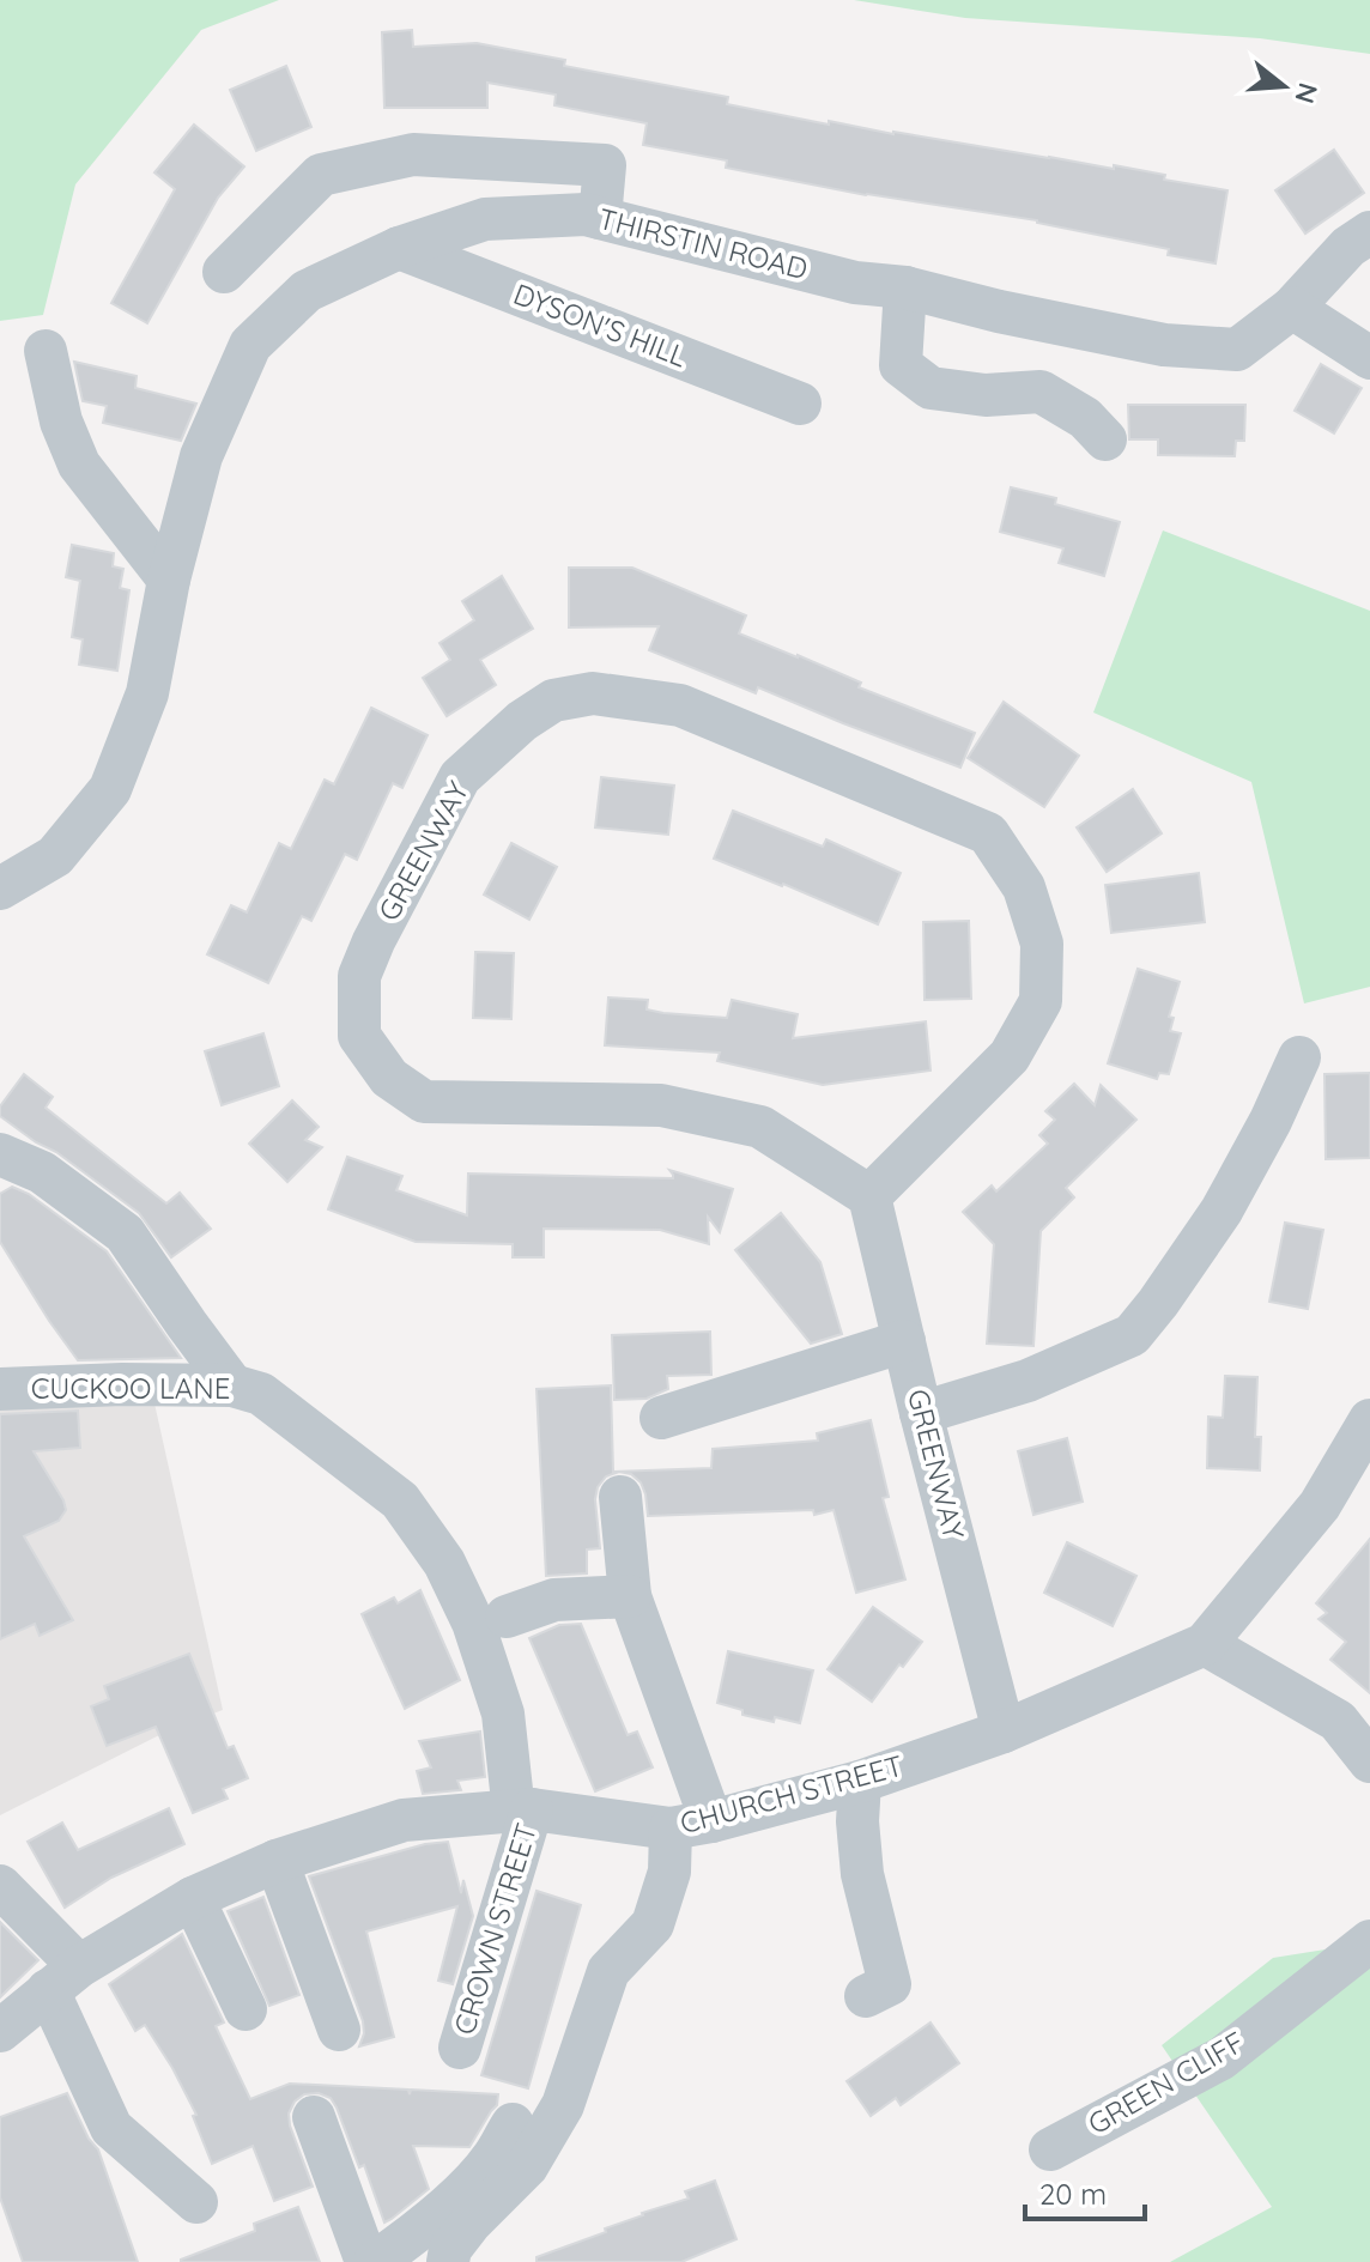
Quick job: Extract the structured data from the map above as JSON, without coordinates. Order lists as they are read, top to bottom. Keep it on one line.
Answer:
{"streets":{"street":["THIRSTIN ROAD","DYSON'S HILL","GREENWAY","CUCKOO LANE","CHURCH STREET","CROWN STREET","GREEN CLIFF"]},"crossings":[["THIRSTIN ROAD","DYSON'S HILL"],["GREENWAY","CHURCH STREET"],["CHURCH STREET","CROWN STREET"]],"scale_bar":"20 m","north":"right"}
